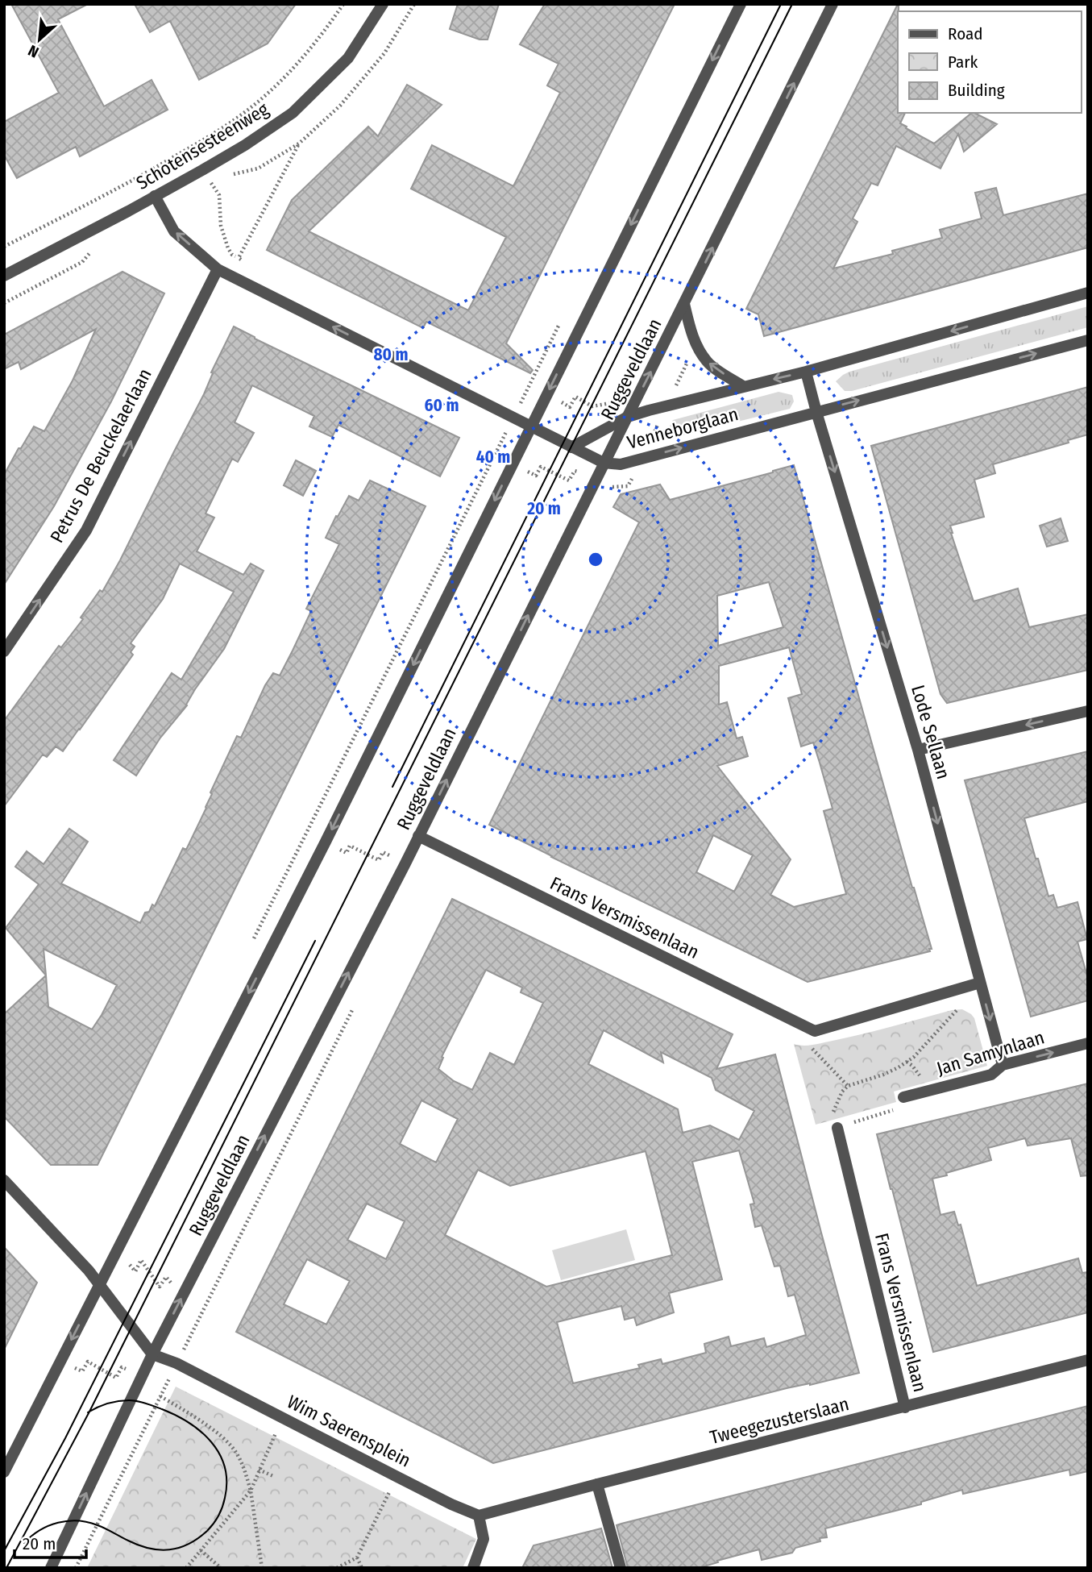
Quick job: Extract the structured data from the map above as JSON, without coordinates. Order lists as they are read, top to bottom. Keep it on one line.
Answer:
{"streets":{"street":["Schotensesteenweg","Ruggeveldlaan","Venneborglaan","Petrus De Beuckelaerlaan","Lode Sellaan","Frans Versmissenlaan","Jan Samynlaan","Tweegezusterslaan","Wim Saerensplein"]},"crossings":[["Schotensesteenweg","Venneborglaan"],["Ruggeveldlaan","Venneborglaan"],["Ruggeveldlaan","Frans Versmissenlaan"],["Ruggeveldlaan","Wim Saerensplein"],["Venneborglaan","Petrus De Beuckelaerlaan"],["Venneborglaan","Lode Sellaan"],["Lode Sellaan","Jan Samynlaan"],["Frans Versmissenlaan","Tweegezusterslaan"],["Tweegezusterslaan","Wim Saerensplein"]],"one_way":["Petrus De Beuckelaerlaan","Lode Sellaan","Jan Samynlaan"],"legend":["Road","Park","Building"],"scale_bar":"20 m","north":"bottom left","rings":["80 m","60 m","40 m","20 m"]}
